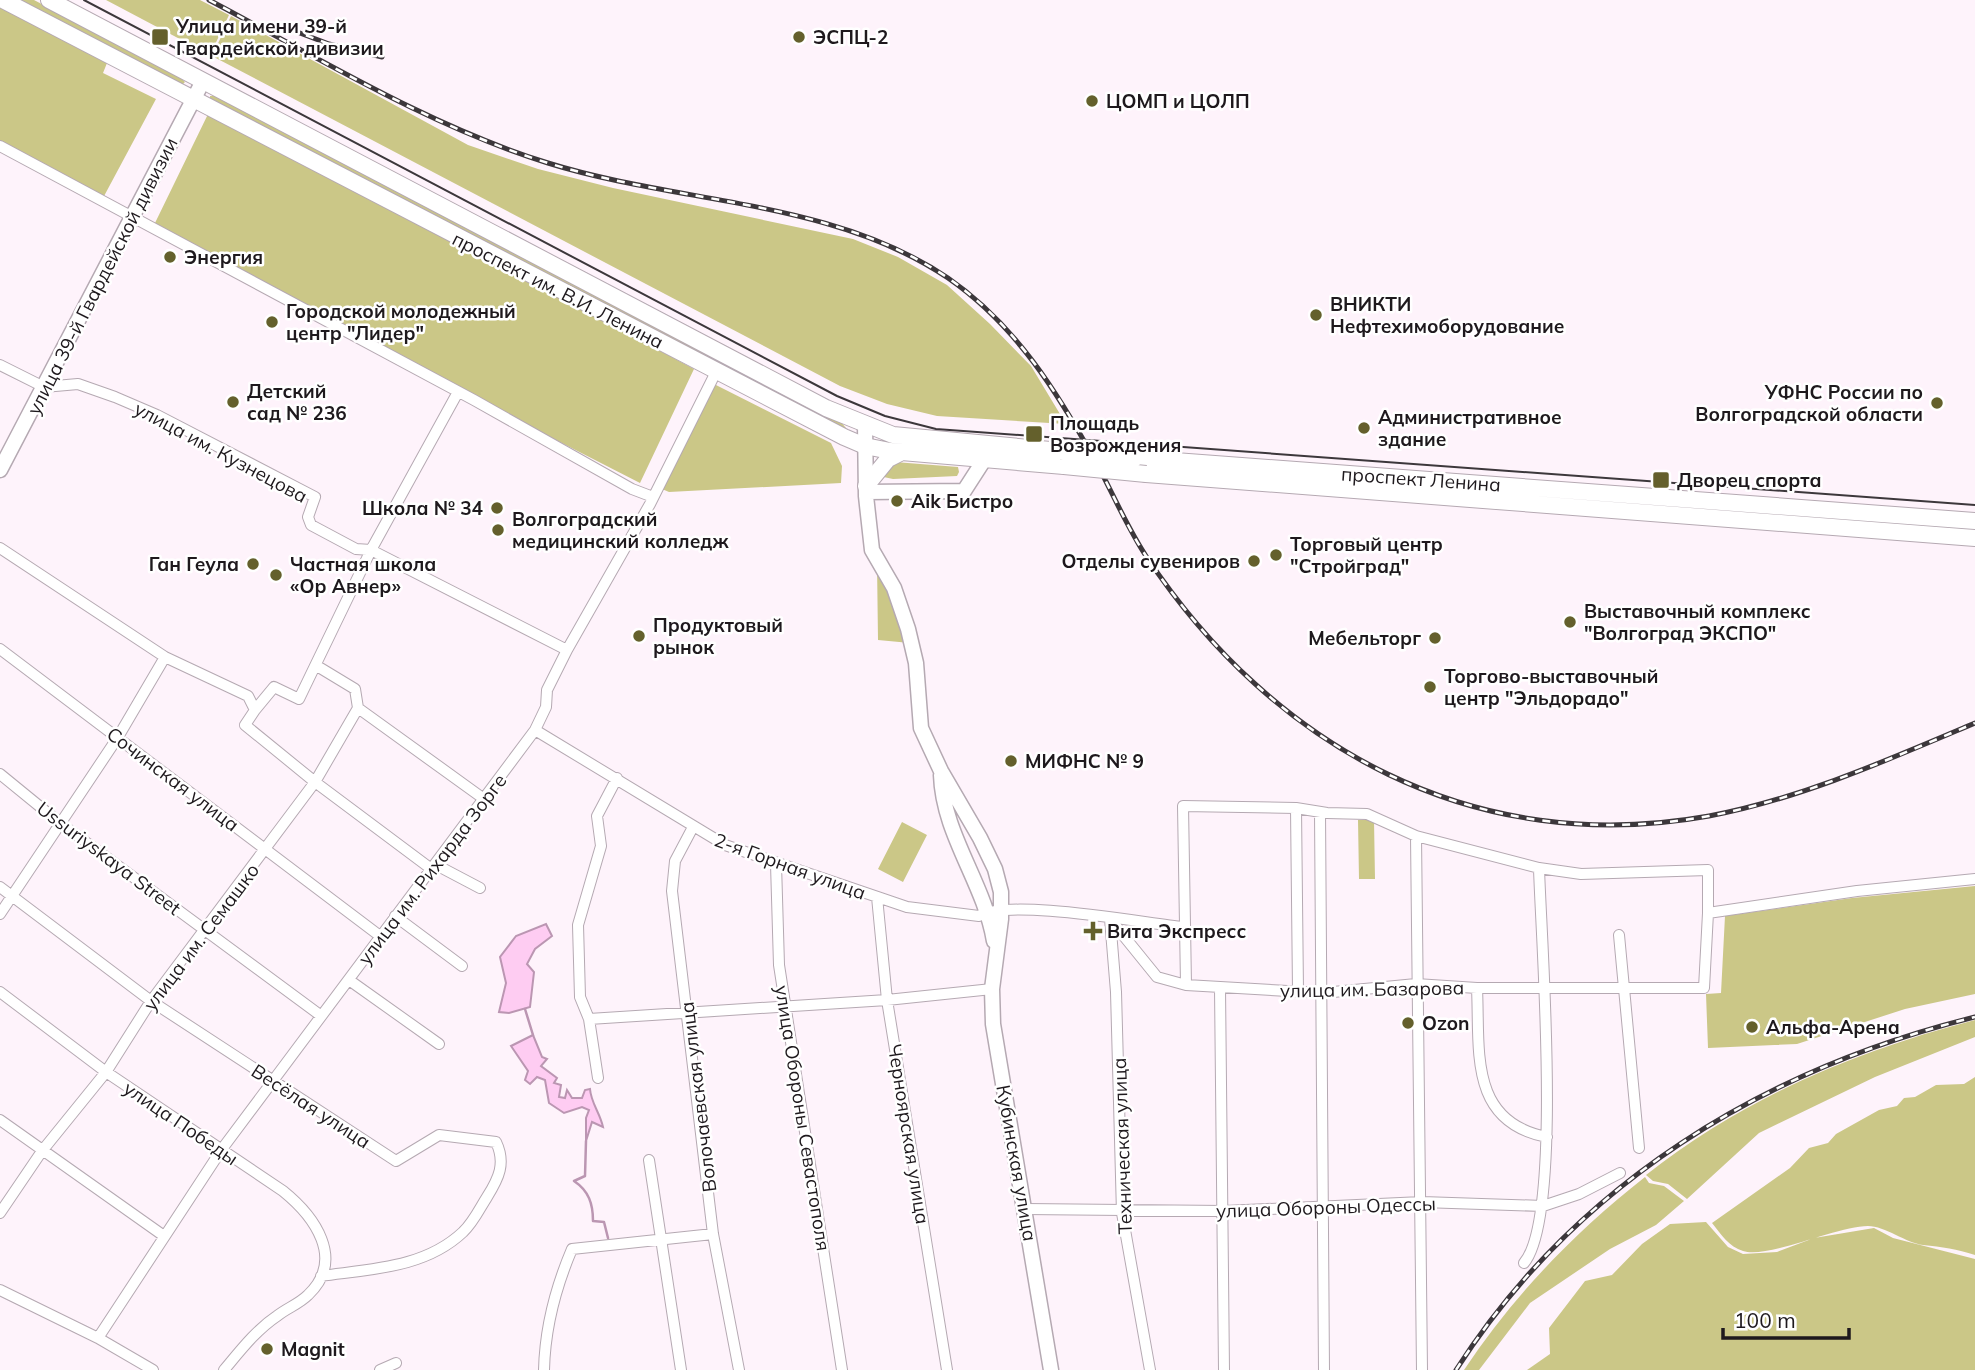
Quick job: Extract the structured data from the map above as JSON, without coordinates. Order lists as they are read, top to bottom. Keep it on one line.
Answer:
{"streets":{"main road":["проспект им. В.И. Ленина","проспект Ленина"],"street":["улица 39-й Гвардейской дивизии","улица им. Кузнецова","Сочинская улица","Ussuriyskaya Street","2-я Горная улица","улица им. Рихарда Зорге","улица им. Семашко","улица им. Базарова","Волочаевская улица","Весёлая улица","улица Обороны Севастополя","улица Победы","Черноярская улица","Техническая улица","Кубинская улица","улица Обороны Одессы"]},"crossings":[["улица 39-й Гвардейской дивизии","проспект им. В.И. Ленина"],["улица 39-й Гвардейской дивизии","улица им. Кузнецова"],["проспект им. В.И. Ленина","проспект Ленина"],["проспект им. В.И. Ленина","улица им. Рихарда Зорге"],["проспект им. В.И. Ленина","Кубинская улица"],["улица им. Кузнецова","улица им. Рихарда Зорге"],["Сочинская улица","улица им. Рихарда Зорге"],["Сочинская улица","улица им. Семашко"],["Ussuriyskaya Street","улица им. Рихарда Зорге"],["Ussuriyskaya Street","улица им. Семашко"],["2-я Горная улица","улица им. Рихарда Зорге"],["2-я Горная улица","улица им. Базарова"],["2-я Горная улица","Волочаевская улица"],["2-я Горная улица","улица Обороны Севастополя"],["2-я Горная улица","Черноярская улица"],["2-я Горная улица","Техническая улица"],["2-я Горная улица","Кубинская улица"],["улица им. Рихарда Зорге","Весёлая улица"],["улица им. Рихарда Зорге","улица Победы"],["улица им. Семашко","Весёлая улица"],["улица им. Семашко","улица Победы"],["улица им. Базарова","Техническая улица"],["Весёлая улица","улица Победы"],["Техническая улица","улица Обороны Одессы"],["Кубинская улица","улица Обороны Одессы"]],"places":{"transit":["Улица имени 39-й Гвардейской дивизии","Площадь Возрождения","Дворец спорта"],"other":["ЭСПЦ-2","ЦОМП и ЦОЛП","Энергия","ВНИКТИ Нефтехимоборудование","Городской молодежный центр \"Лидер\"","Детский сад № 236","УФНС России по Волгоградской области","Административное здание","Aik Бистро","Школа № 34","Волгоградский медицинский колледж","Торговый центр \"Стройград\"","Отделы сувениров","Ган Геула","Частная школа «Ор Авнер»","Выставочный комплекс \"Волгоград ЭКСПО\"","Продуктовый рынок","Мебельторг","Торгово-выставочный центр \"Эльдорадо\"","МИФНС № 9","Ozon","Альфа-Арена","Magnit"],"health":["Вита Экспресс"]},"scale_bar":"100 m"}
